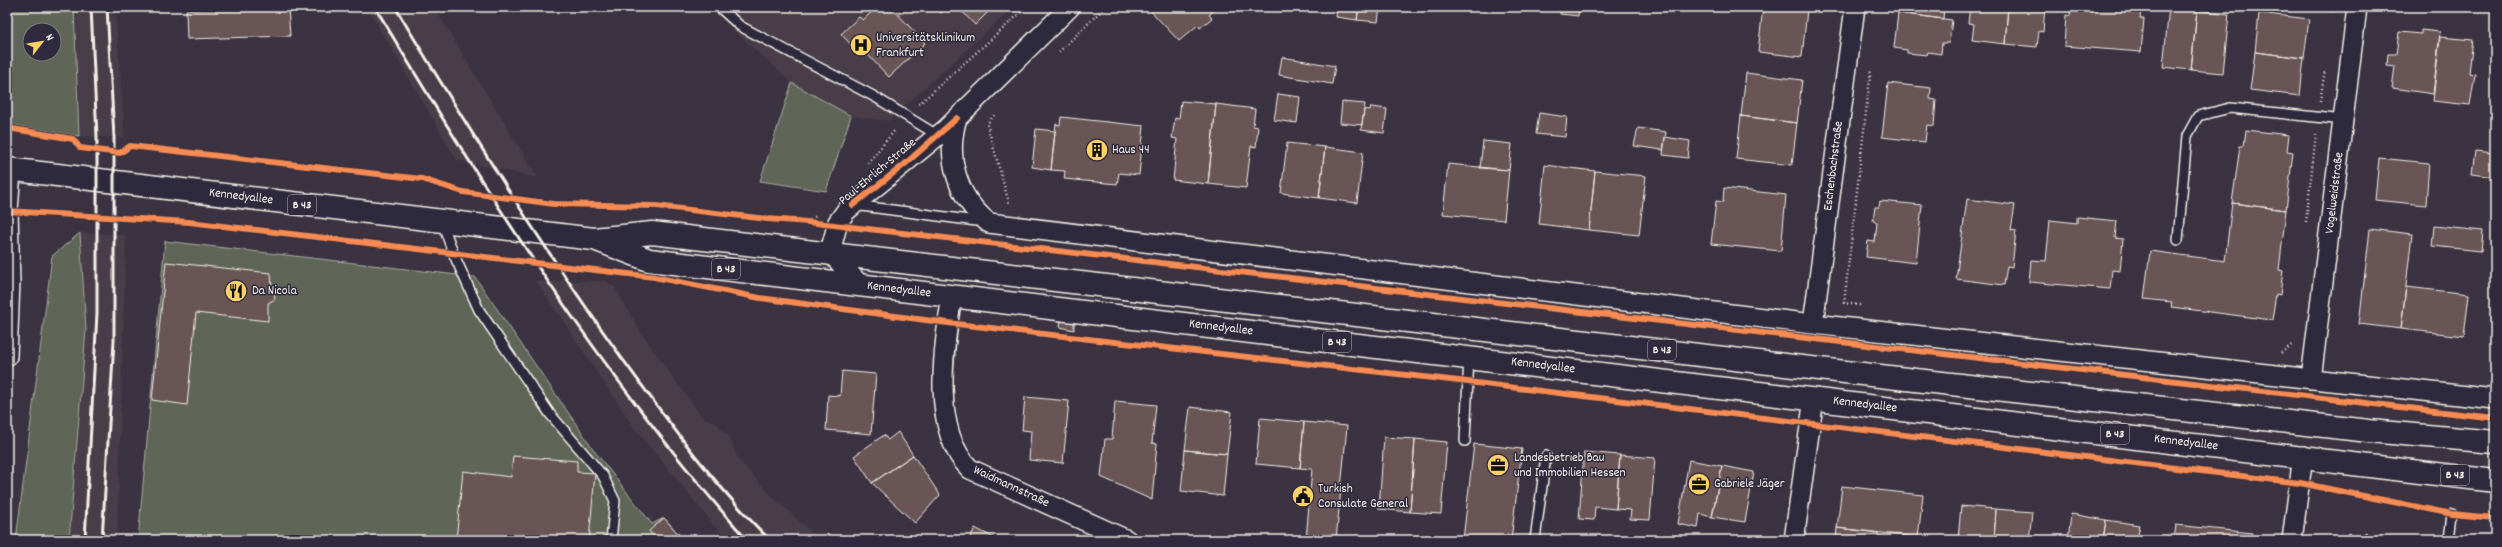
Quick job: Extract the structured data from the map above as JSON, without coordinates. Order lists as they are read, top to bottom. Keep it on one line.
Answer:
{"streets":{"main road":["Kennedyallee","B 43"],"street":["Eschenbachstraße","Paul-Ehrlich-Straße","Vogelweidstraße","Waidmannstraße"]},"crossings":[["Paul-Ehrlich-Straße","Kennedyallee"],["Kennedyallee","Waidmannstraße"]],"places":{"hospital":["Universitätsklinikum Frankfurt"],"building":["Haus 44"],"restaurant":["Da Nicola"],"office":["Landesbetrieb Bau und Immobilien Hessen","Gabriele Jäger"],"public building":["Turkish Consulate General"]},"north":"top right"}
